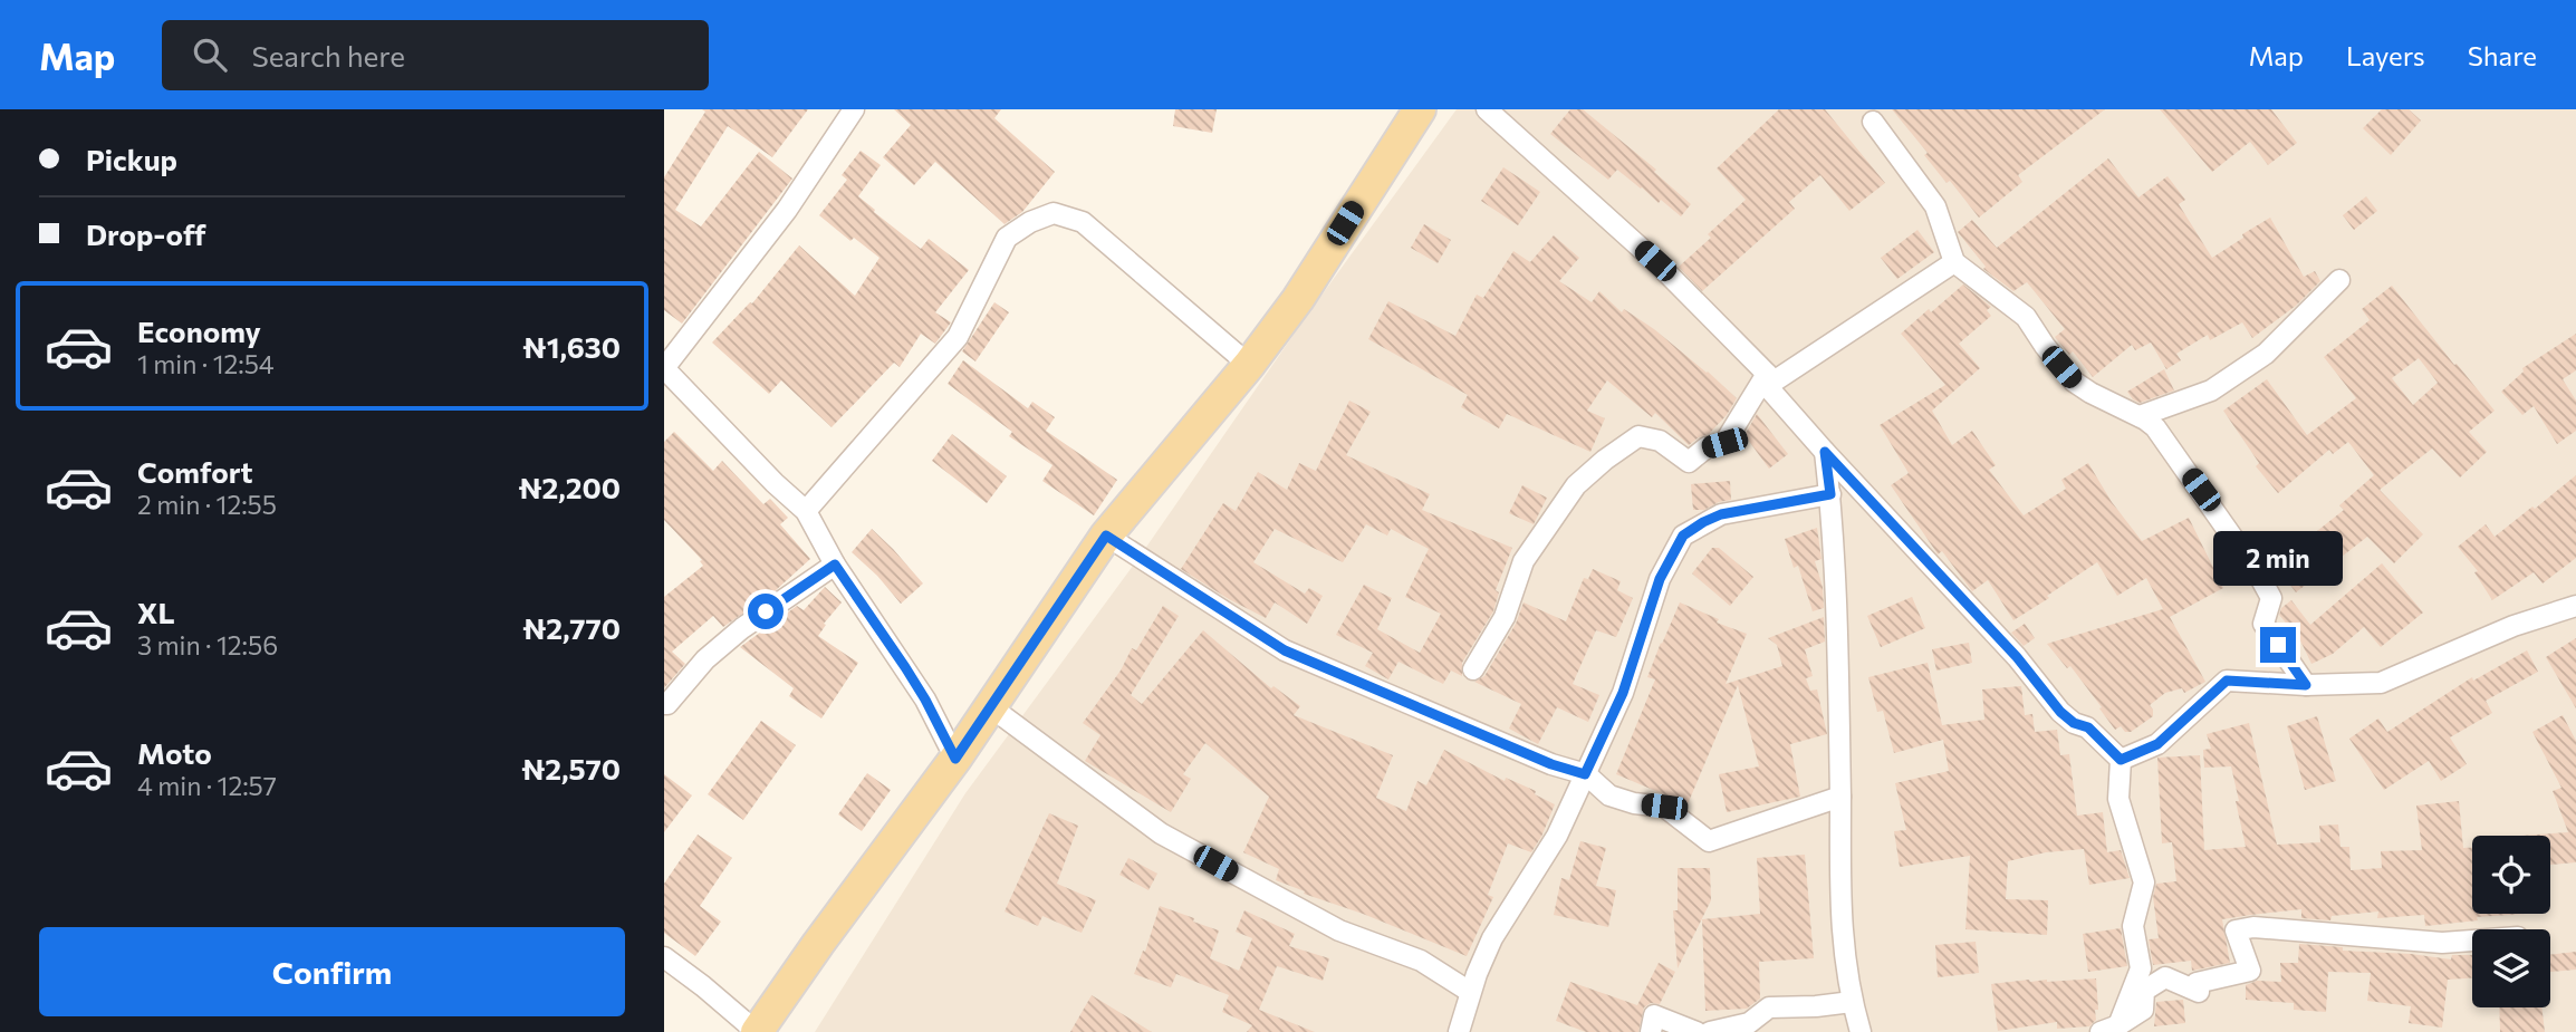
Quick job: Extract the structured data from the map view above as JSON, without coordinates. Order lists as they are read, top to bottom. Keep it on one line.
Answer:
{"page":{"header":"Map","search":"Search here","nav":["Map","Layers","Share"],"banner":["Pickup","Drop-off"],"list":[{"name":"Economy","note":"1 min · 12:54","value":"₦1,630"},{"name":"Comfort","note":"2 min · 12:55","value":"₦2,200"},{"name":"XL","note":"3 min · 12:56","value":"₦2,770"},{"name":"Moto","note":"4 min · 12:57","value":"₦2,570"}],"bubble":"2 min","buttons":"Confirm"}}
